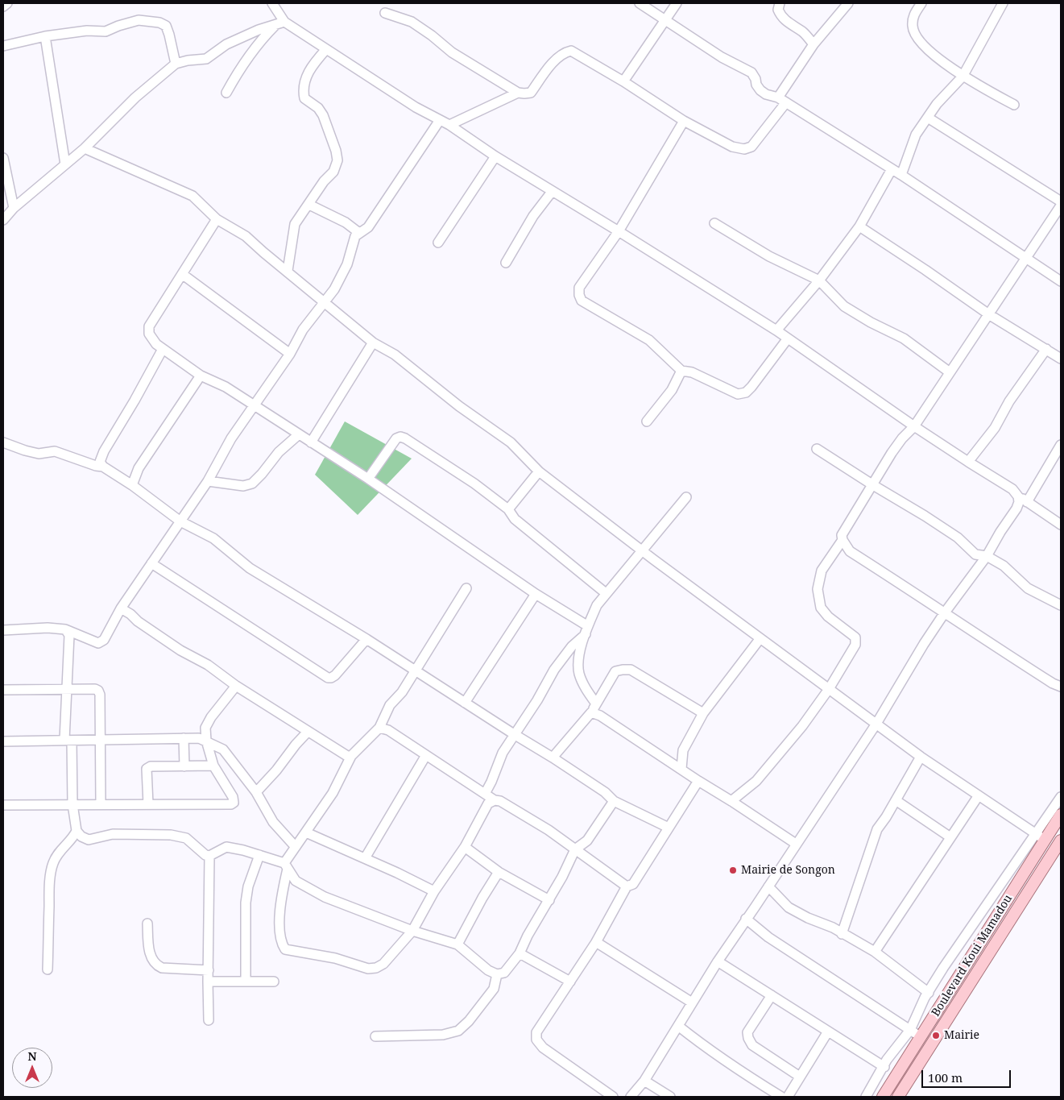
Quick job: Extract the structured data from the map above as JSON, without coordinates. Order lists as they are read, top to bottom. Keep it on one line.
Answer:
{"streets":{"main road":["Boulevard Koui Mamadou"]},"places":["Mairie de Songon","Mairie"],"scale_bar":"100 m","north":"top"}
